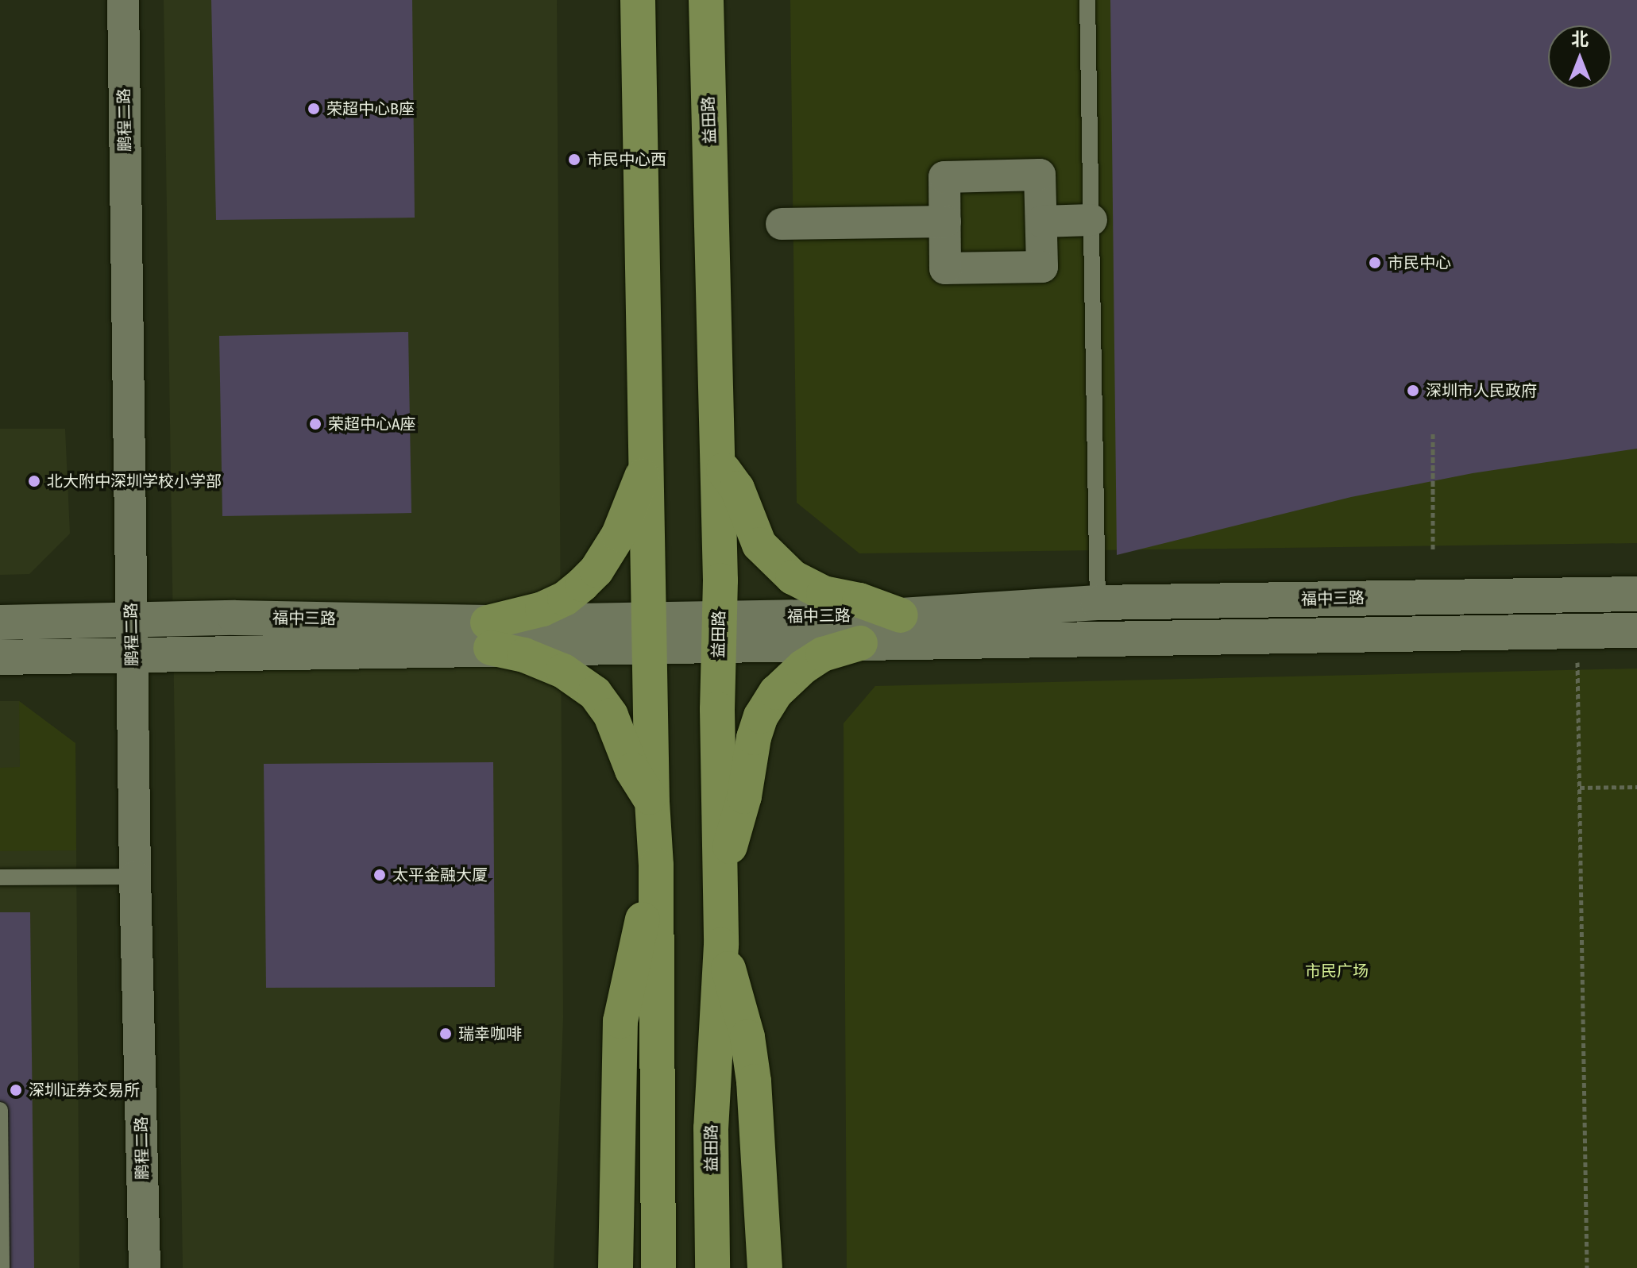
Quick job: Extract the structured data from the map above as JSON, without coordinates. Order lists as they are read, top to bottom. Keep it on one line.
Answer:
{"streets":{"main road":["益田路"],"street":["鹏程二路","福中三路"]},"crossings":[["鹏程二路","福中三路"],["益田路","福中三路"]],"parks":["市民广场"],"places":["荣超中心B座","市民中心西","市民中心","深圳市人民政府","荣超中心A座","北大附中深圳学校小学部","太平金融大厦","瑞幸咖啡","深圳证券交易所"],"north":"top"}
